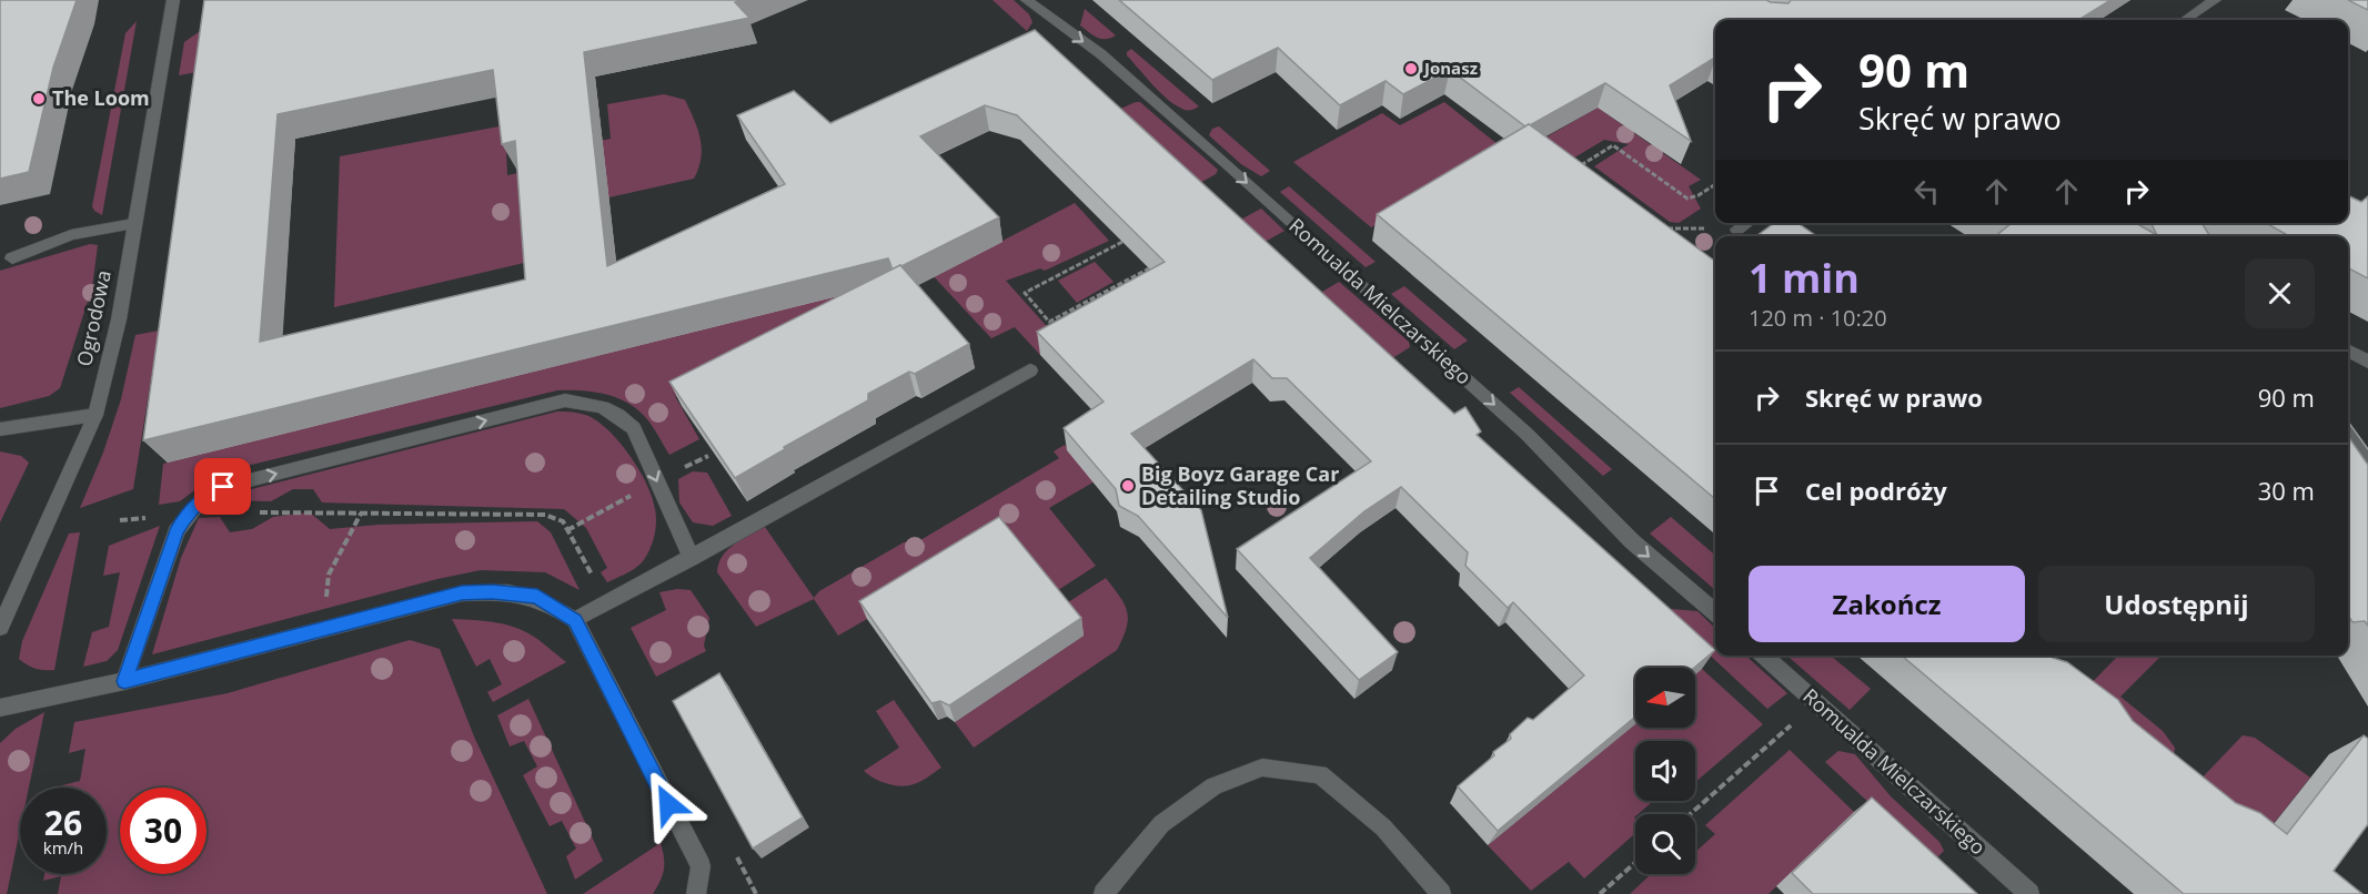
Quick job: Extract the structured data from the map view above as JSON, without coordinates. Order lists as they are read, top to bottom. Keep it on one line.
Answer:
{"streets":{"street":["Romualda Mielczarskiego","Ogrodowa"]},"one_way":["Romualda Mielczarskiego"],"places":["Jonasz","The Loom","Big Boyz Garage Car Detailing Studio"],"north":"left","page":{"turn":["90 m","Skręć w prawo"],"heading":["1 min","120 m · 10:20"],"list":[{"name":"Skręć w prawo","value":"90 m"},{"name":"Cel podróży","value":"30 m"}],"buttons":["Zakończ","Udostępnij"],"speed":"26 km/h","limit":"30"}}
